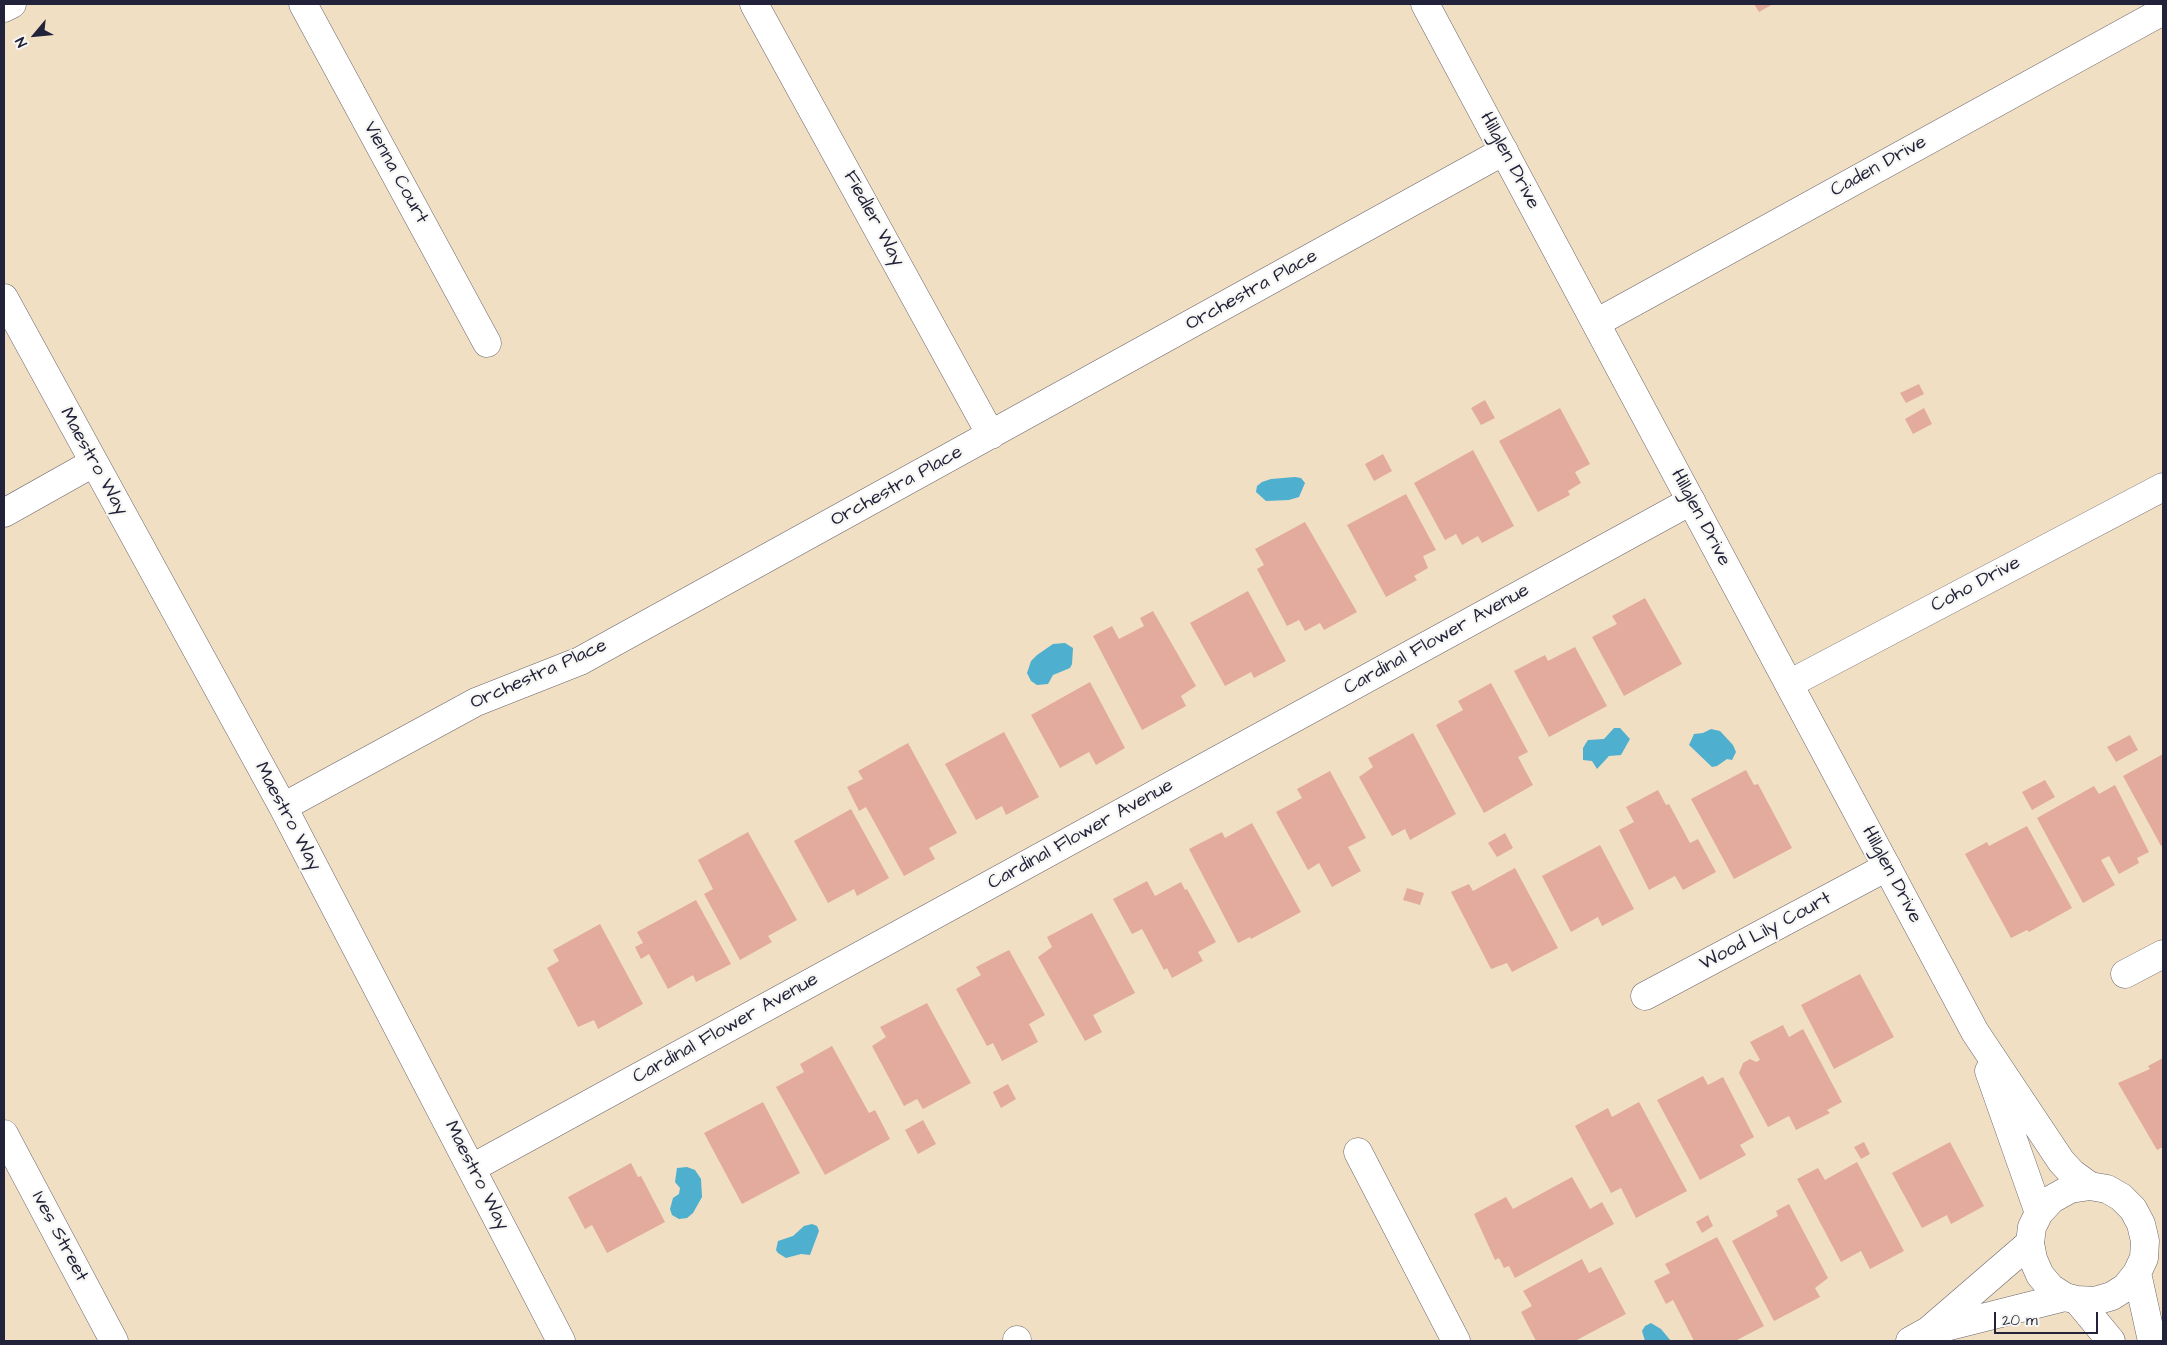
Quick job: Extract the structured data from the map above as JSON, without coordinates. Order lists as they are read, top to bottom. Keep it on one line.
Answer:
{"streets":{"street":["Hillglen Drive","Caden Drive","Vienna Court","Fiedler Way","Orchestra Place","Maestro Way","Coho Drive","Cardinal Flower Avenue","Wood Lily Court","Ives Street"]},"crossings":[["Hillglen Drive","Caden Drive"],["Hillglen Drive","Orchestra Place"],["Hillglen Drive","Coho Drive"],["Hillglen Drive","Cardinal Flower Avenue"],["Hillglen Drive","Wood Lily Court"],["Fiedler Way","Orchestra Place"],["Orchestra Place","Maestro Way"],["Maestro Way","Cardinal Flower Avenue"]],"scale_bar":"20 m","north":"bottom left"}
